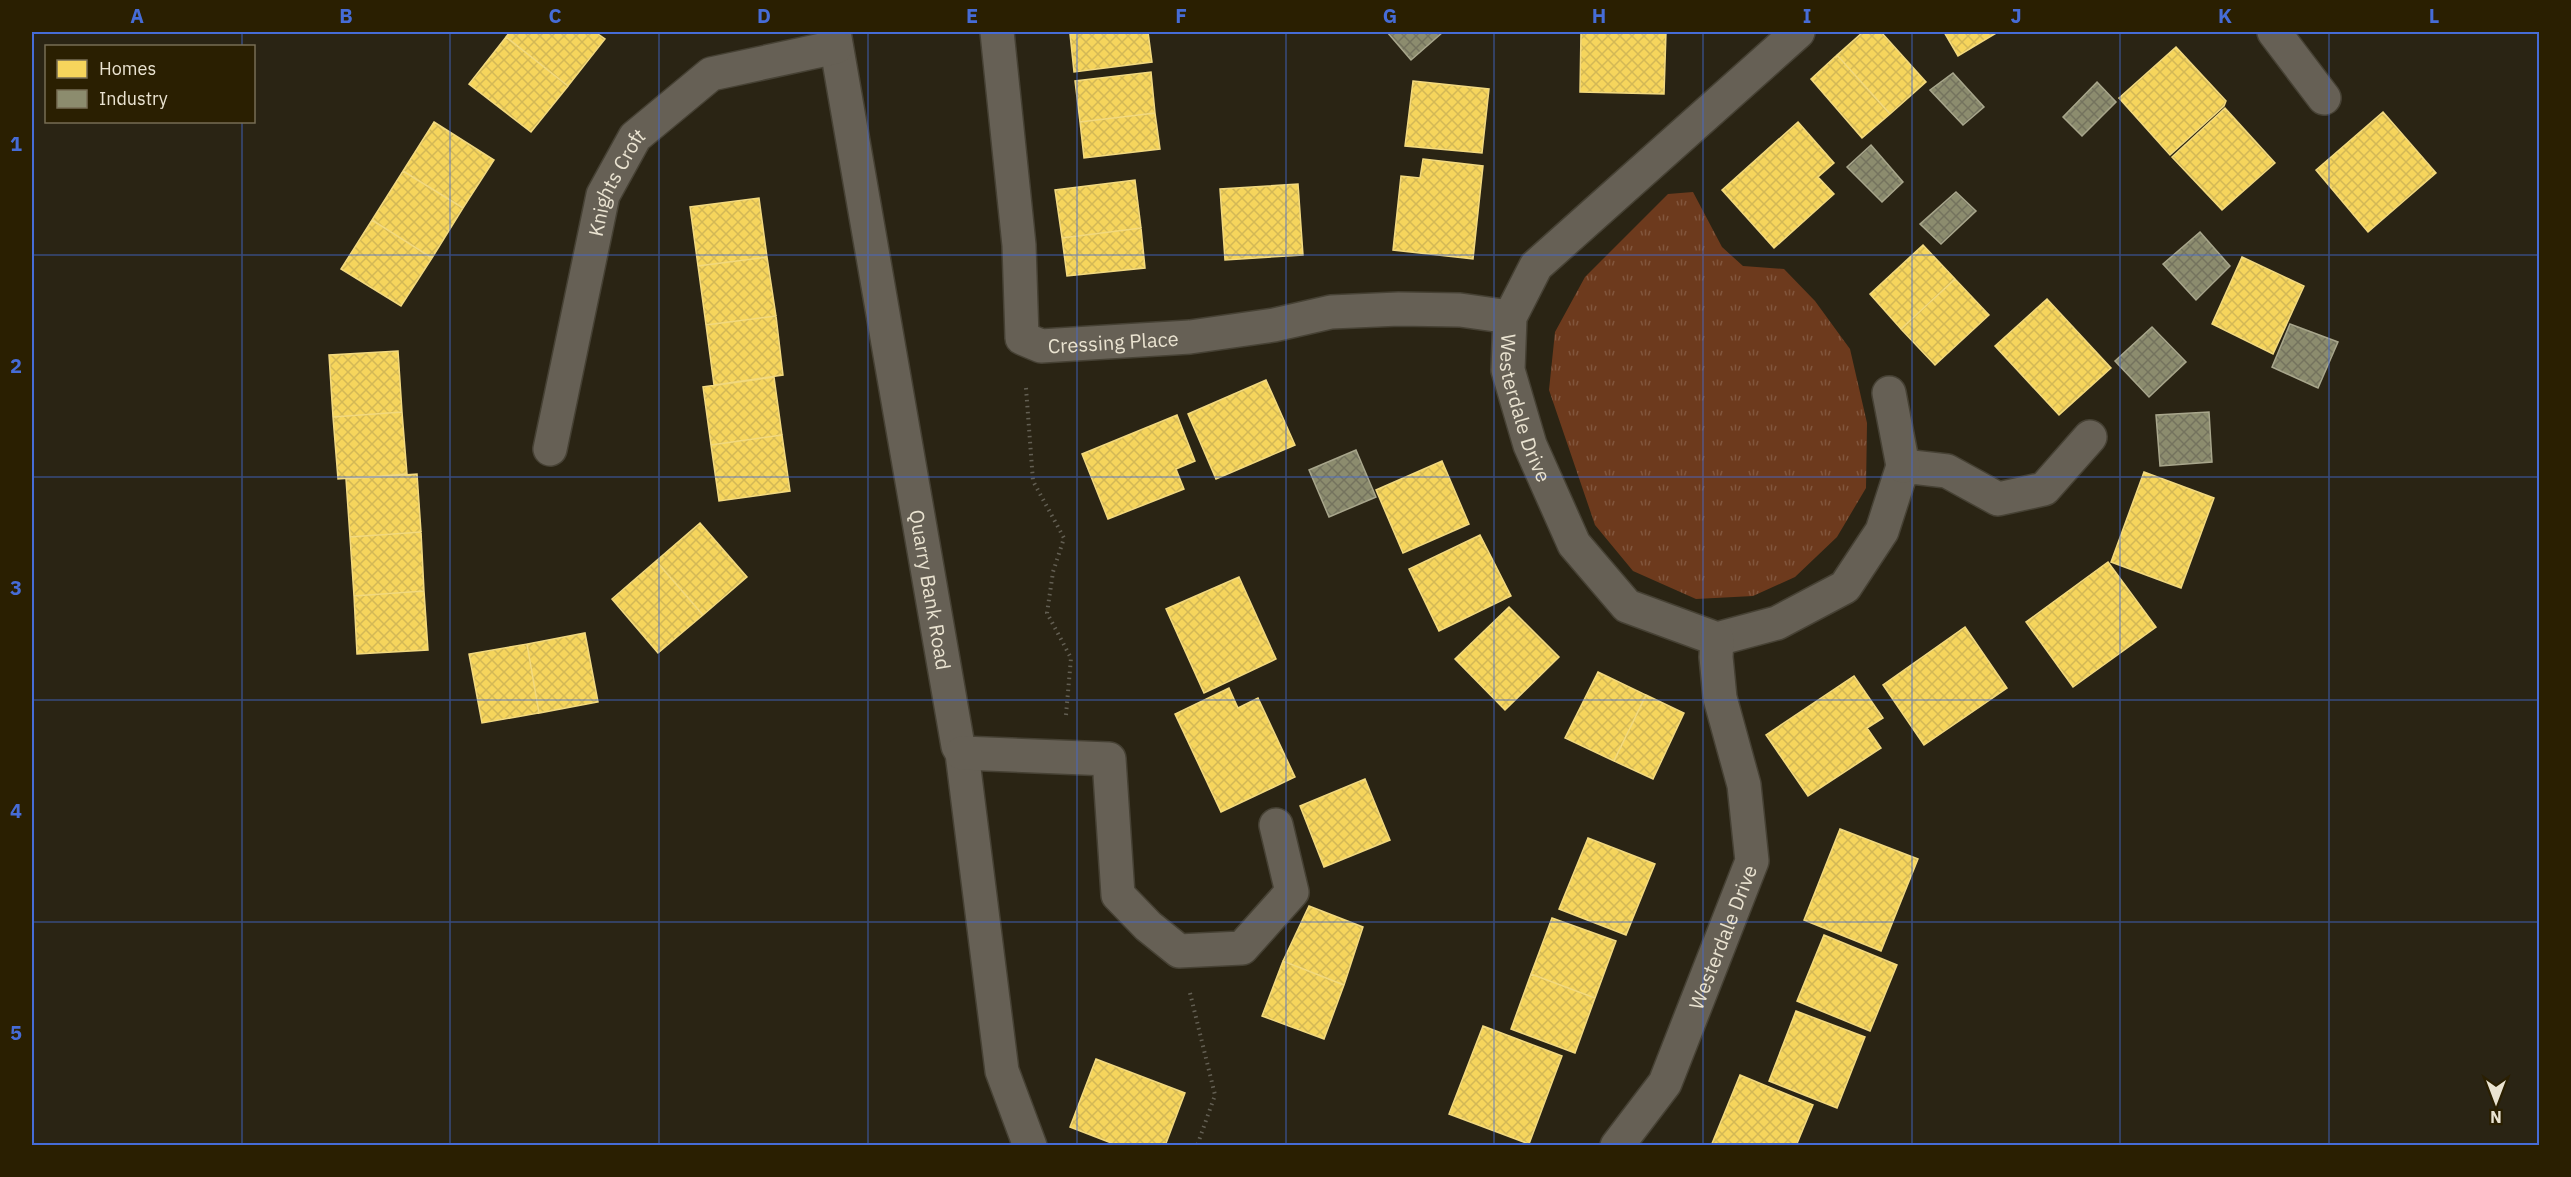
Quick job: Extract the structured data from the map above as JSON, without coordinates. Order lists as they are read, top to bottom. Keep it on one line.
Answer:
{"streets":{"street":["Knights Croft","Cressing Place","Westerdale Drive","Quarry Bank Road"]},"crossings":[["Knights Croft","Quarry Bank Road"],["Cressing Place","Westerdale Drive"]],"legend":["Homes","Industry"],"north":"bottom","grid":{"columns":["A","B","C","D","E","F","G","H","I","J","K","L"],"rows":["1","2","3","4","5"]}}
